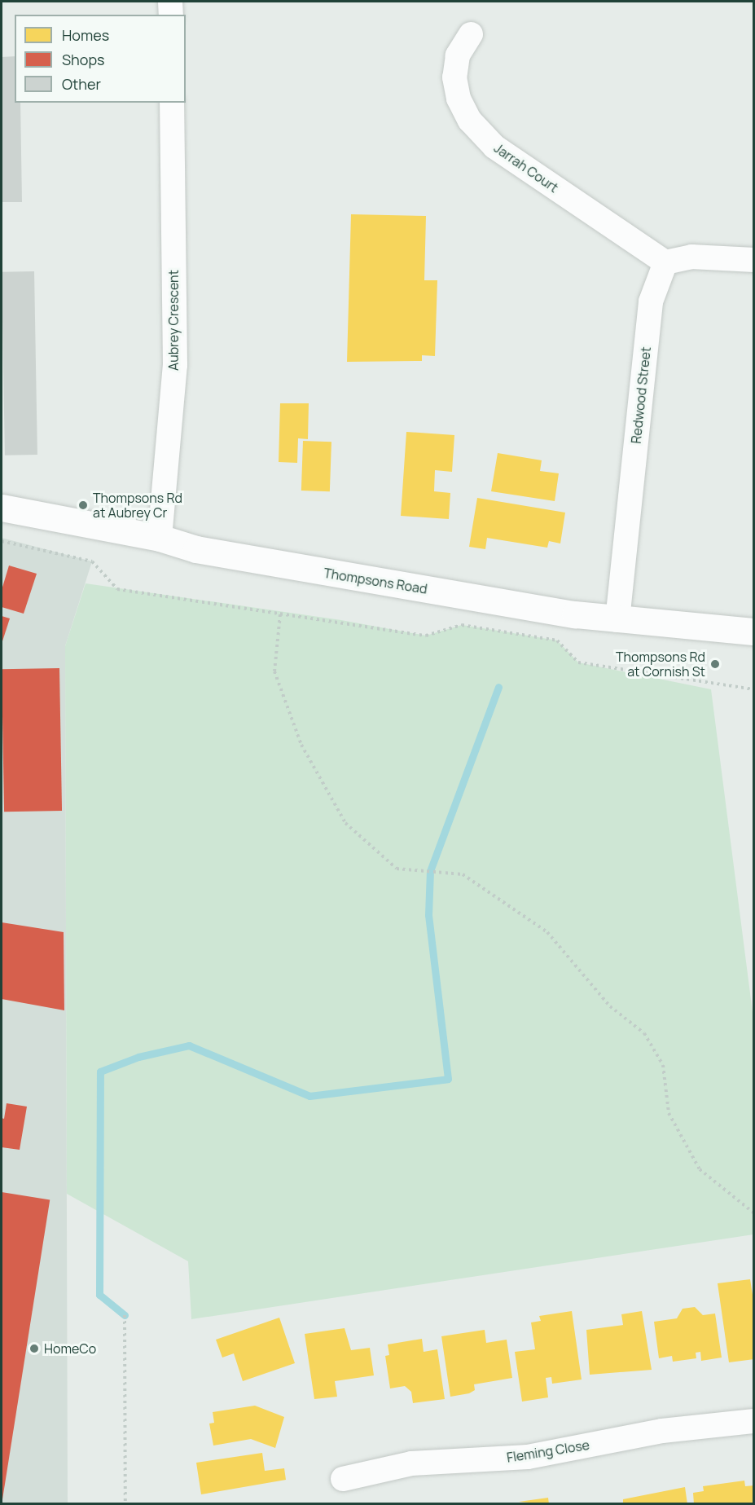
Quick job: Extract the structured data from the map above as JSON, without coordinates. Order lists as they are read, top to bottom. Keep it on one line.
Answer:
{"streets":{"street":["Jarrah Court","Aubrey Crescent","Redwood Street","Thompsons Road","Fleming Close"]},"crossings":[["Jarrah Court","Redwood Street"],["Aubrey Crescent","Thompsons Road"],["Redwood Street","Thompsons Road"]],"places":["Thompsons Rd at Aubrey Cr","Thompsons Rd at Cornish St","HomeCo"],"legend":["Homes","Shops","Other"]}
